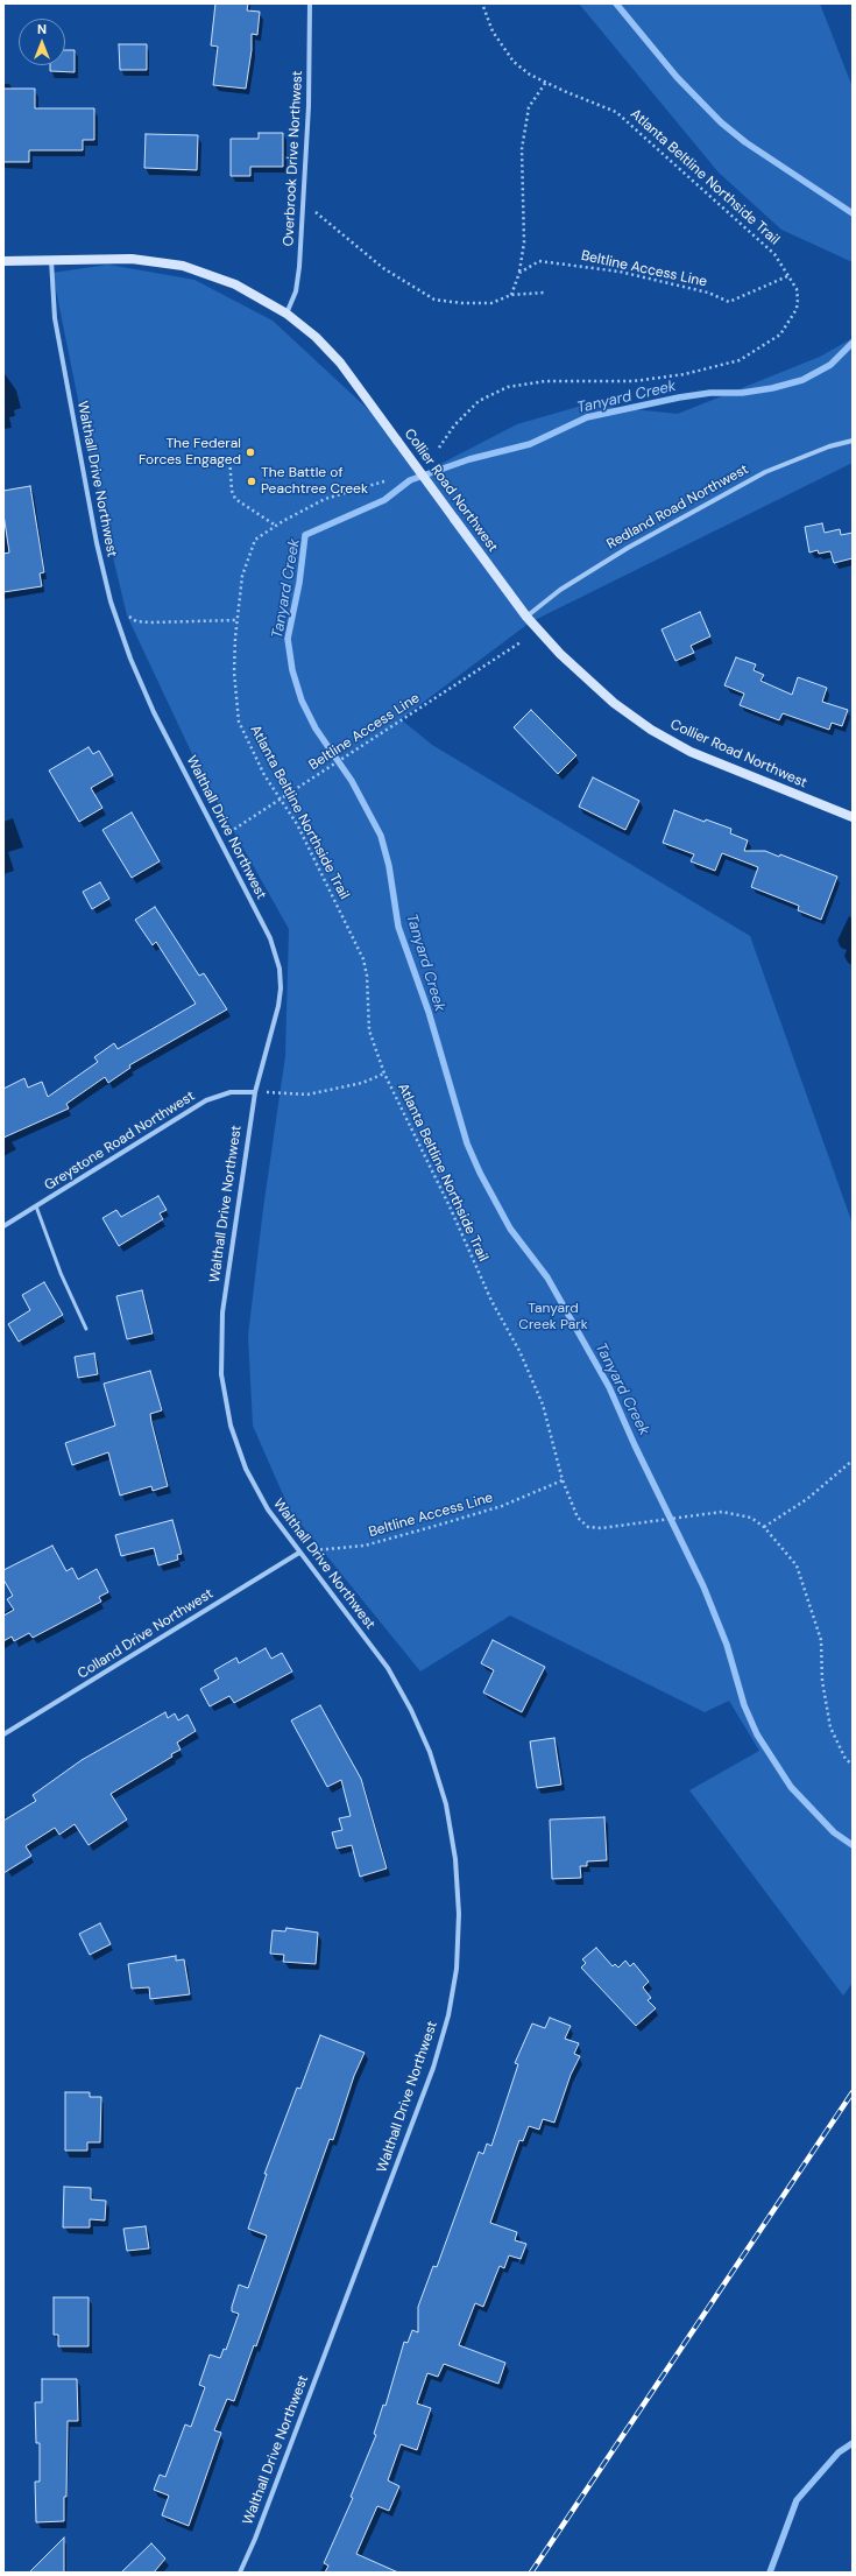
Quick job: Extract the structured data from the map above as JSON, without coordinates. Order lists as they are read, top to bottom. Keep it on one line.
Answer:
{"streets":{"street":["Overbrook Drive Northwest","Walthall Drive Northwest","Collier Road Northwest","Redland Road Northwest","Greystone Road Northwest","Colland Drive Northwest"],"path":["Atlanta Beltline Northside Trail","Beltline Access Line"]},"crossings":[["Overbrook Drive Northwest","Collier Road Northwest"],["Atlanta Beltline Northside Trail","Beltline Access Line"],["Beltline Access Line","Walthall Drive Northwest"],["Beltline Access Line","Colland Drive Northwest"],["Walthall Drive Northwest","Collier Road Northwest"],["Walthall Drive Northwest","Greystone Road Northwest"],["Walthall Drive Northwest","Colland Drive Northwest"],["Collier Road Northwest","Redland Road Northwest"]],"water":["Tanyard Creek"],"parks":["Tanyard Creek Park"],"places":["The Federal Forces Engaged","The Battle of Peachtree Creek"],"north":"top"}
